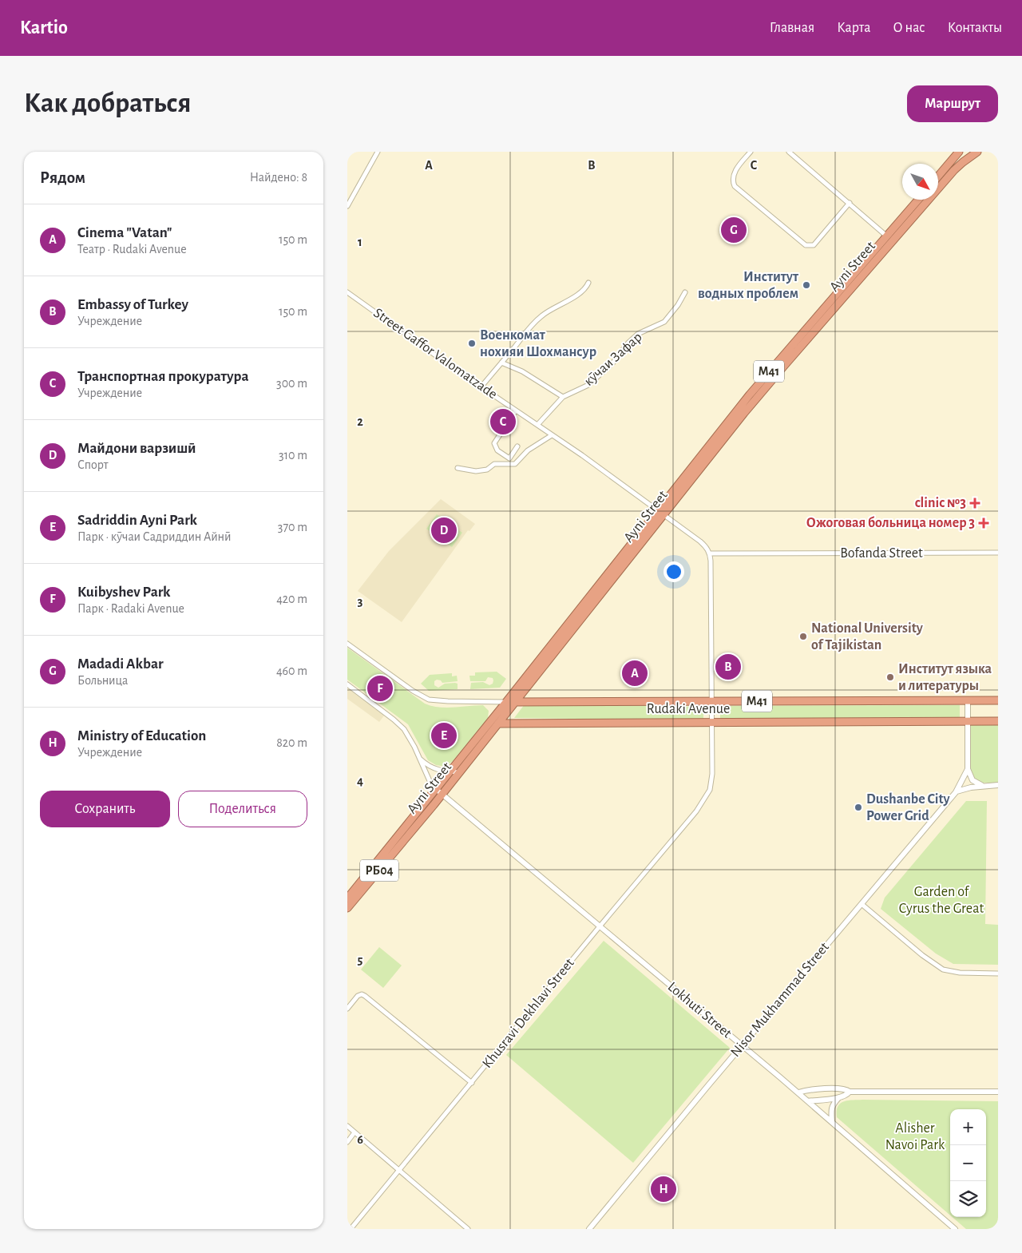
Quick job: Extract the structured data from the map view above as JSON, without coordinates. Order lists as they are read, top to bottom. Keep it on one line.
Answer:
{"streets":{"highway":["Ayni Street","M41","Rudaki Avenue","РБ04"],"street":["Street Gaffor Valomatzade","кӯчаи Зафар","Bofanda Street","Nisor Mukhammad Street","Lokhuti Street","Khusravi Dekhlavi Street"]},"crossings":[["Ayni Street","Street Gaffor Valomatzade"],["Ayni Street","M41"],["Ayni Street","Rudaki Avenue"],["Ayni Street","РБ04"],["Ayni Street","Lokhuti Street"],["Street Gaffor Valomatzade","кӯчаи Зафар"],["Street Gaffor Valomatzade","Bofanda Street"],["M41","Rudaki Avenue"],["M41","Lokhuti Street"],["Rudaki Avenue","Nisor Mukhammad Street"],["Rudaki Avenue","Khusravi Dekhlavi Street"],["Nisor Mukhammad Street","Lokhuti Street"],["Lokhuti Street","Khusravi Dekhlavi Street"]],"parks":["Garden of Cyrus the Great","Alisher Navoi Park"],"places":{"other":["Институт водных проблем","Военкомат нохияи Шохмансур","National University of Tajikistan","Институт языка и литературы","Dushanbe City Power Grid"],"health":["clinic №3","Ожоговая больница номер 3"]},"north":"bottom right","page":{"header":"Kartio","nav":["Главная","Карта","О нас","Контакты"],"buttons":["Маршрут",["Сохранить","Поделиться"]],"title":"Как добраться","heading":["Рядом","Найдено: 8"],"list":[{"mark":"A","name":"Cinema \"Vatan\"","note":"Театр · Rudaki Avenue","value":"150 m"},{"mark":"B","name":"Embassy of Turkey","note":"Учреждение","value":"150 m"},{"mark":"C","name":"Транспортная прокуратура","note":"Учреждение","value":"300 m"},{"mark":"D","name":"Майдони варзишӣ","note":"Спорт","value":"310 m"},{"mark":"E","name":"Sadriddin Ayni Park","note":"Парк · кӯчаи Садриддин Айнӣ","value":"370 m"},{"mark":"F","name":"Kuibyshev Park","note":"Парк · Radaki Avenue","value":"420 m"},{"mark":"G","name":"Madadi Akbar","note":"Больница","value":"460 m"},{"mark":"H","name":"Ministry of Education","note":"Учреждение","value":"820 m"}],"pins":["G","C","D","B","A","F","E","H"],"map_buttons":["+","−"]},"grid":{"columns":["A","B","C"],"rows":["1","2","3","4","5","6"]}}
